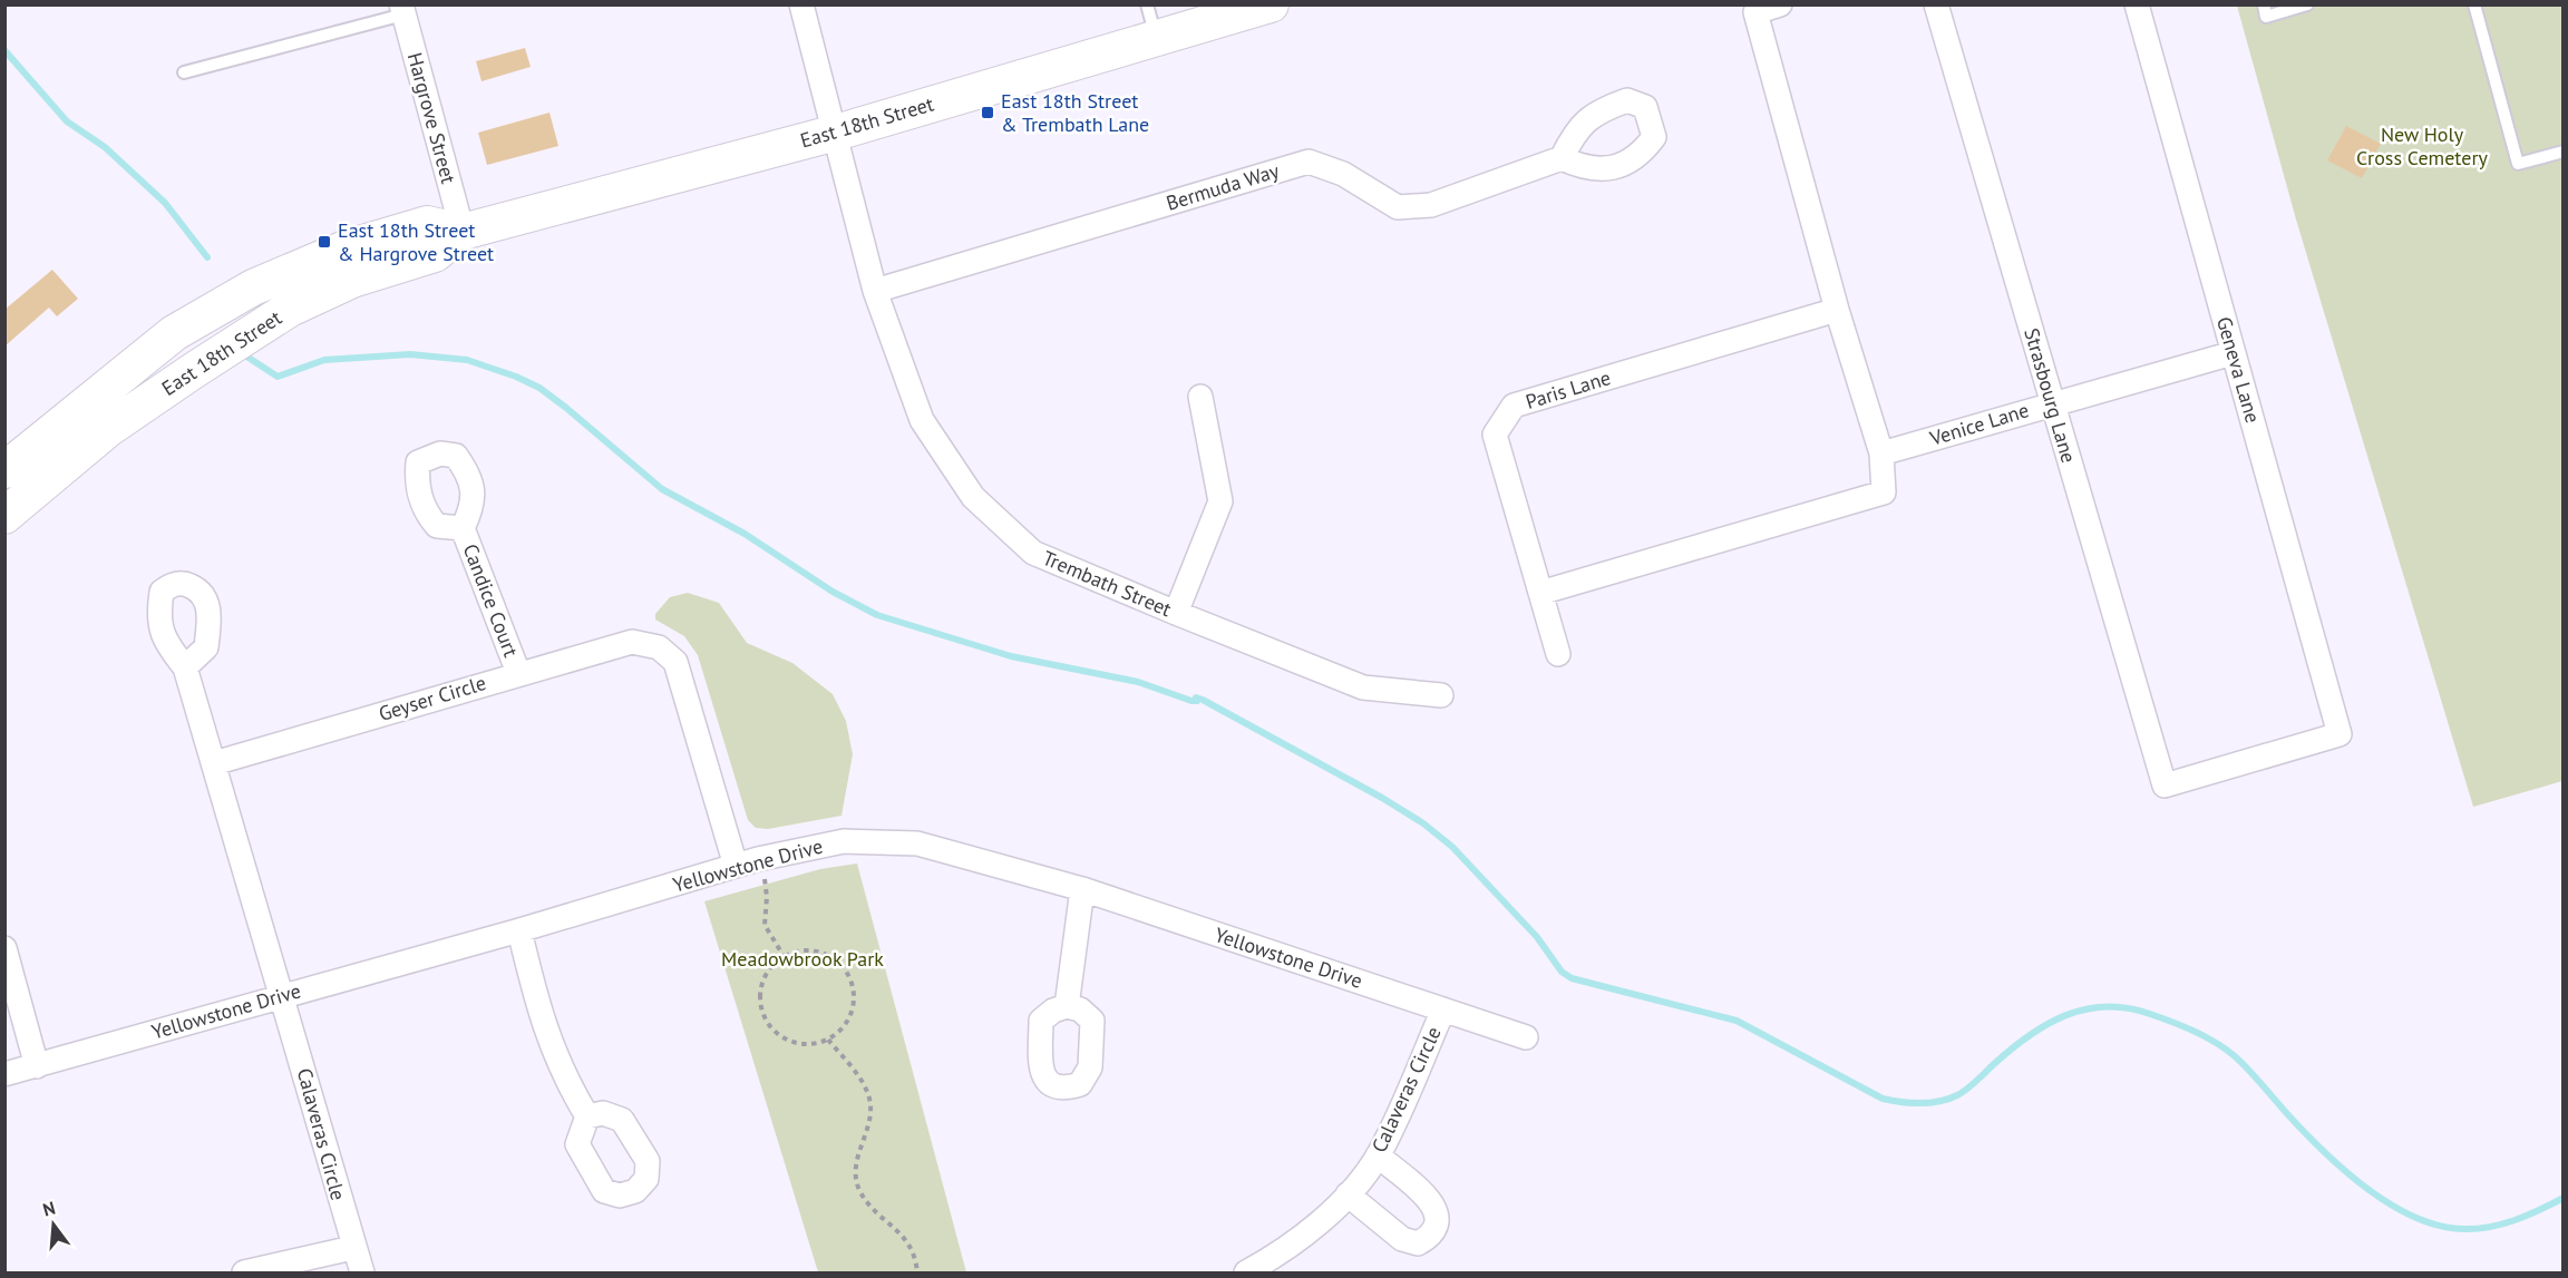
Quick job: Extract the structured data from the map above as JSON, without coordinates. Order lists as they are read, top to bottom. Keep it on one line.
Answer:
{"streets":{"main road":["East 18th Street"],"street":["Hargrove Street","Bermuda Way","Geneva Lane","Paris Lane","Strasbourg Lane","Venice Lane","Trembath Street","Candice Court","Geyser Circle","Yellowstone Drive","Calaveras Circle"]},"crossings":[["Hargrove Street","East 18th Street"],["East 18th Street","Trembath Street"],["Bermuda Way","Trembath Street"],["Geneva Lane","Strasbourg Lane"],["Geneva Lane","Venice Lane"],["Strasbourg Lane","Venice Lane"],["Candice Court","Geyser Circle"],["Geyser Circle","Yellowstone Drive"],["Yellowstone Drive","Calaveras Circle"]],"parks":["New Holy Cross Cemetery","Meadowbrook Park"],"places":{"transit":["East 18th Street & Trembath Lane","East 18th Street & Hargrove Street"]},"north":"top"}
